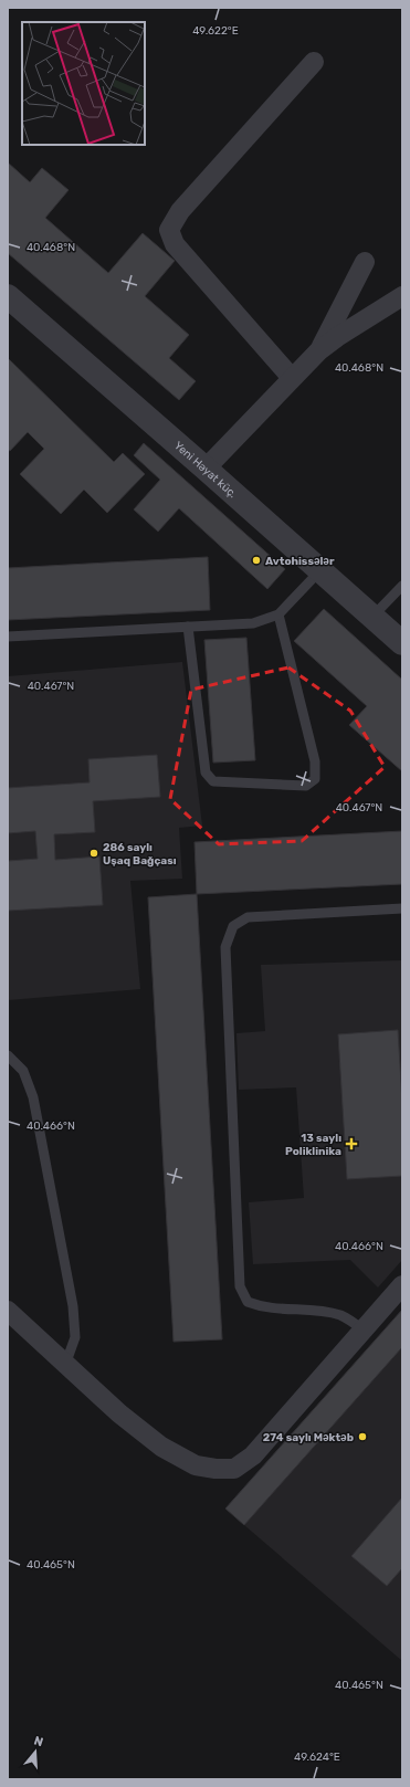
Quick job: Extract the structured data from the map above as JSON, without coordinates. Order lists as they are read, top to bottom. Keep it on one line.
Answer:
{"streets":{"street":["Yeni Həyat küç."]},"places":{"other":["Avtohissələr","286 saylı Uşaq Bağçası","274 saylı Məktəb"],"health":["13 saylı Poliklinika"]},"north":"top","coordinates":["49.622°E","40.468°N","40.467°N","40.466°N","40.465°N","49.624°E"]}
